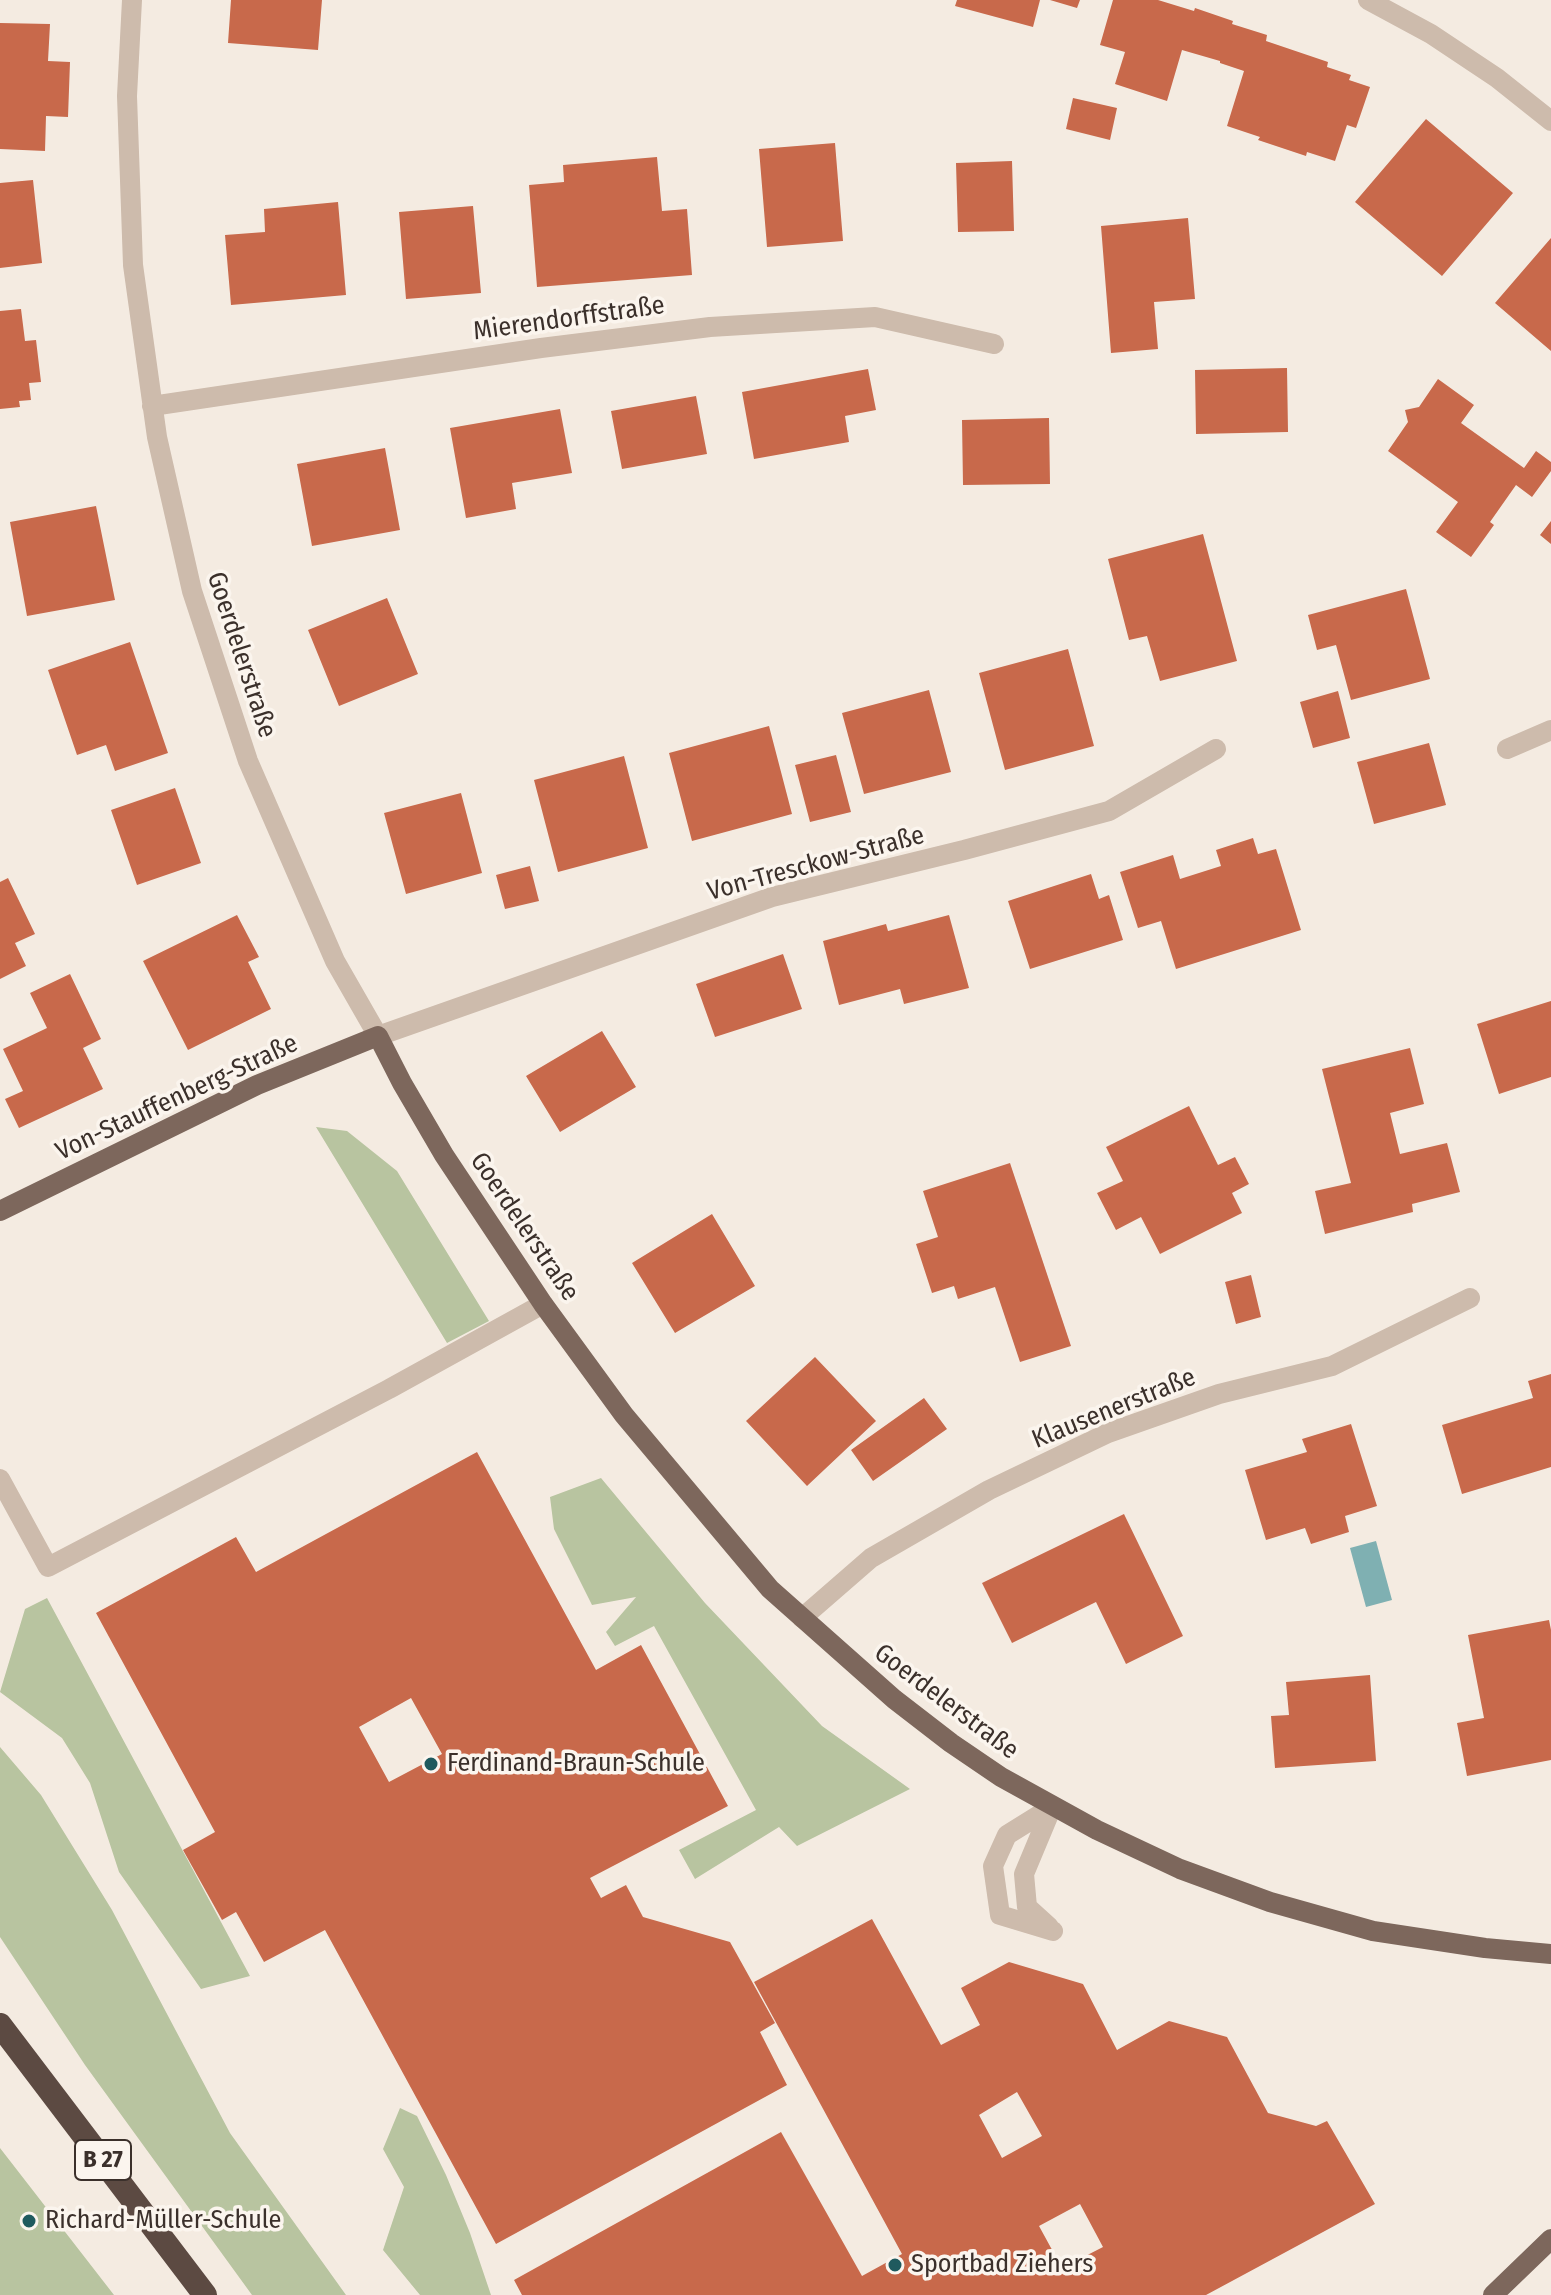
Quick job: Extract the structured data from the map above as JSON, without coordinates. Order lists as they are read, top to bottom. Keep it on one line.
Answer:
{"streets":{"highway":["B 27"],"main road":["Goerdelerstraße","Von-Stauffenberg-Straße"],"street":["Mierendorffstraße","Von-Tresckow-Straße","Klausenerstraße"]},"crossings":[["Mierendorffstraße","Goerdelerstraße"],["Goerdelerstraße","Von-Tresckow-Straße"],["Goerdelerstraße","Von-Stauffenberg-Straße"],["Goerdelerstraße","Klausenerstraße"],["Von-Tresckow-Straße","Von-Stauffenberg-Straße"]],"places":["Ferdinand-Braun-Schule","Richard-Müller-Schule","Sportbad Ziehers"]}
